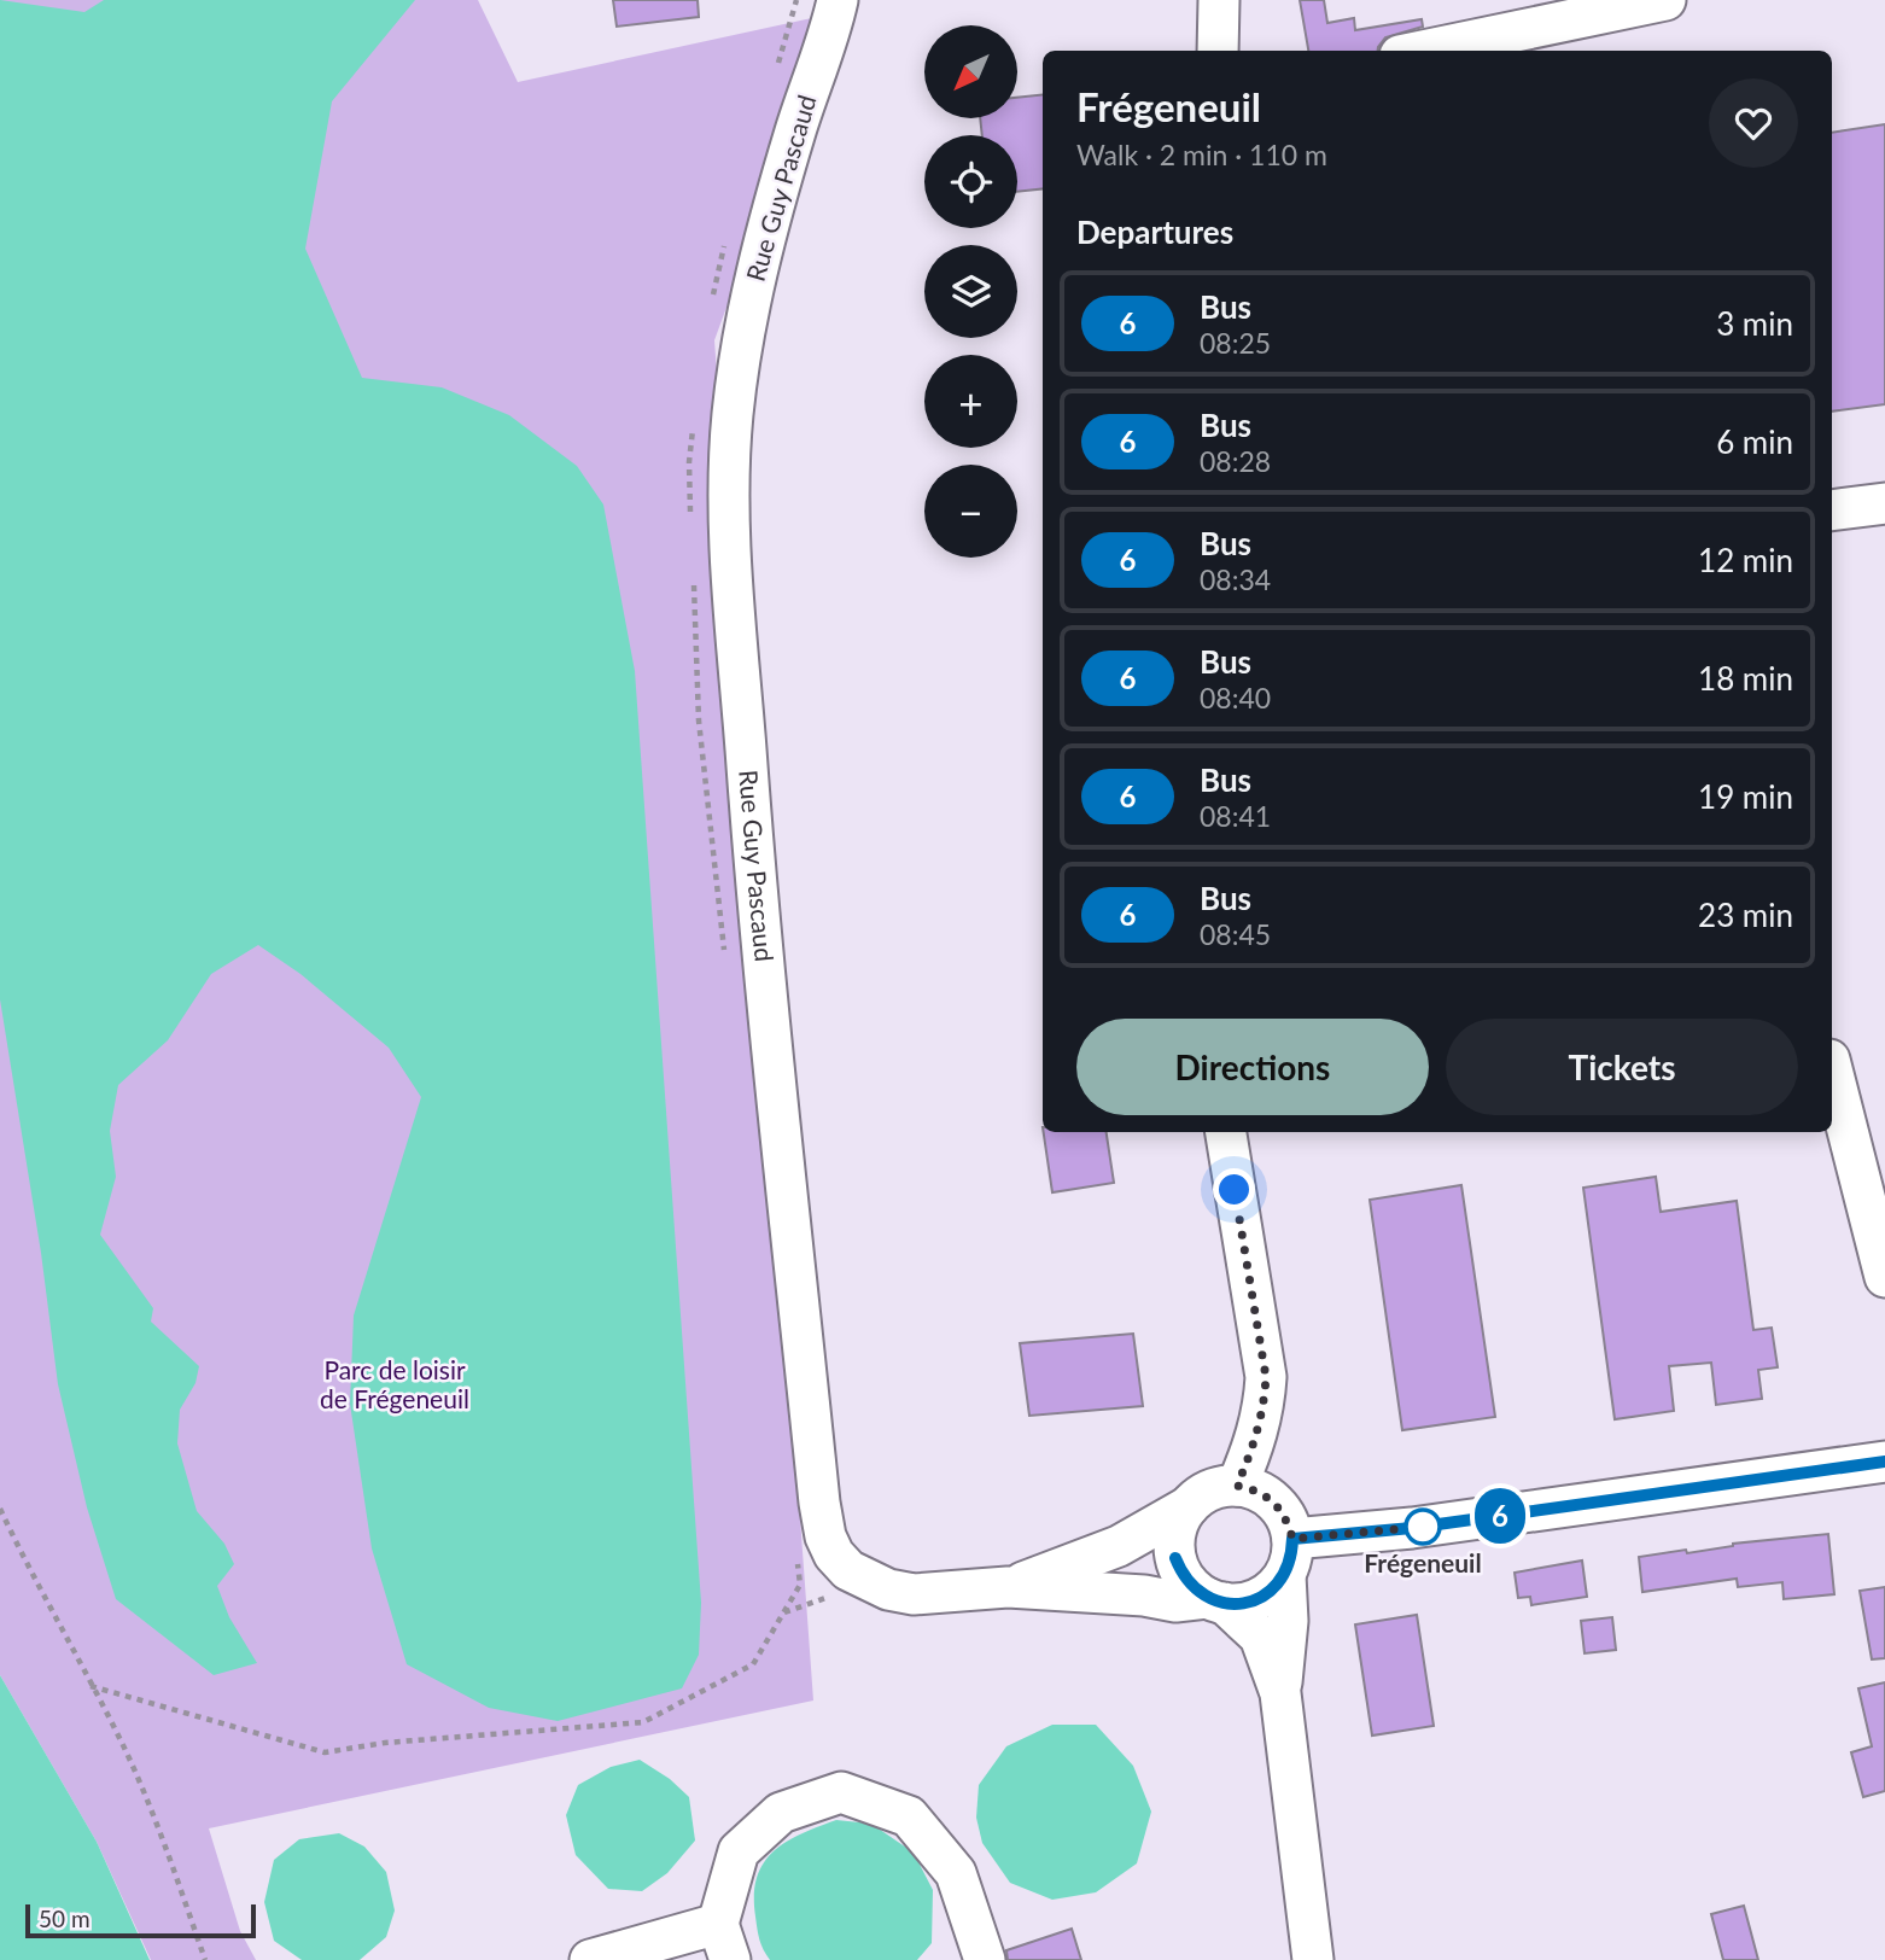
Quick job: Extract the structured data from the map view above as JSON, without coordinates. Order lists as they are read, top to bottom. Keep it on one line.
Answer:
{"streets":{"street":["Rue Guy Pascaud"]},"parks":["Parc de loisir de Frégeneuil"],"places":["Frégeneuil"],"lines":["bus line 6"],"scale_bar":"50 m","north":"bottom left","page":{"on_map":"6","map_buttons":["+","−"],"heading":[["Frégeneuil","Walk · 2 min · 110 m"],"Departures"],"list":[{"mark":"6","name":"Bus","note":"08:25","value":"3 min"},{"mark":"6","name":"Bus","note":"08:28","value":"6 min"},{"mark":"6","name":"Bus","note":"08:34","value":"12 min"},{"mark":"6","name":"Bus","note":"08:40","value":"18 min"},{"mark":"6","name":"Bus","note":"08:41","value":"19 min"},{"mark":"6","name":"Bus","note":"08:45","value":"23 min"}],"buttons":["Directions","Tickets"],"scale":"50 m"}}
